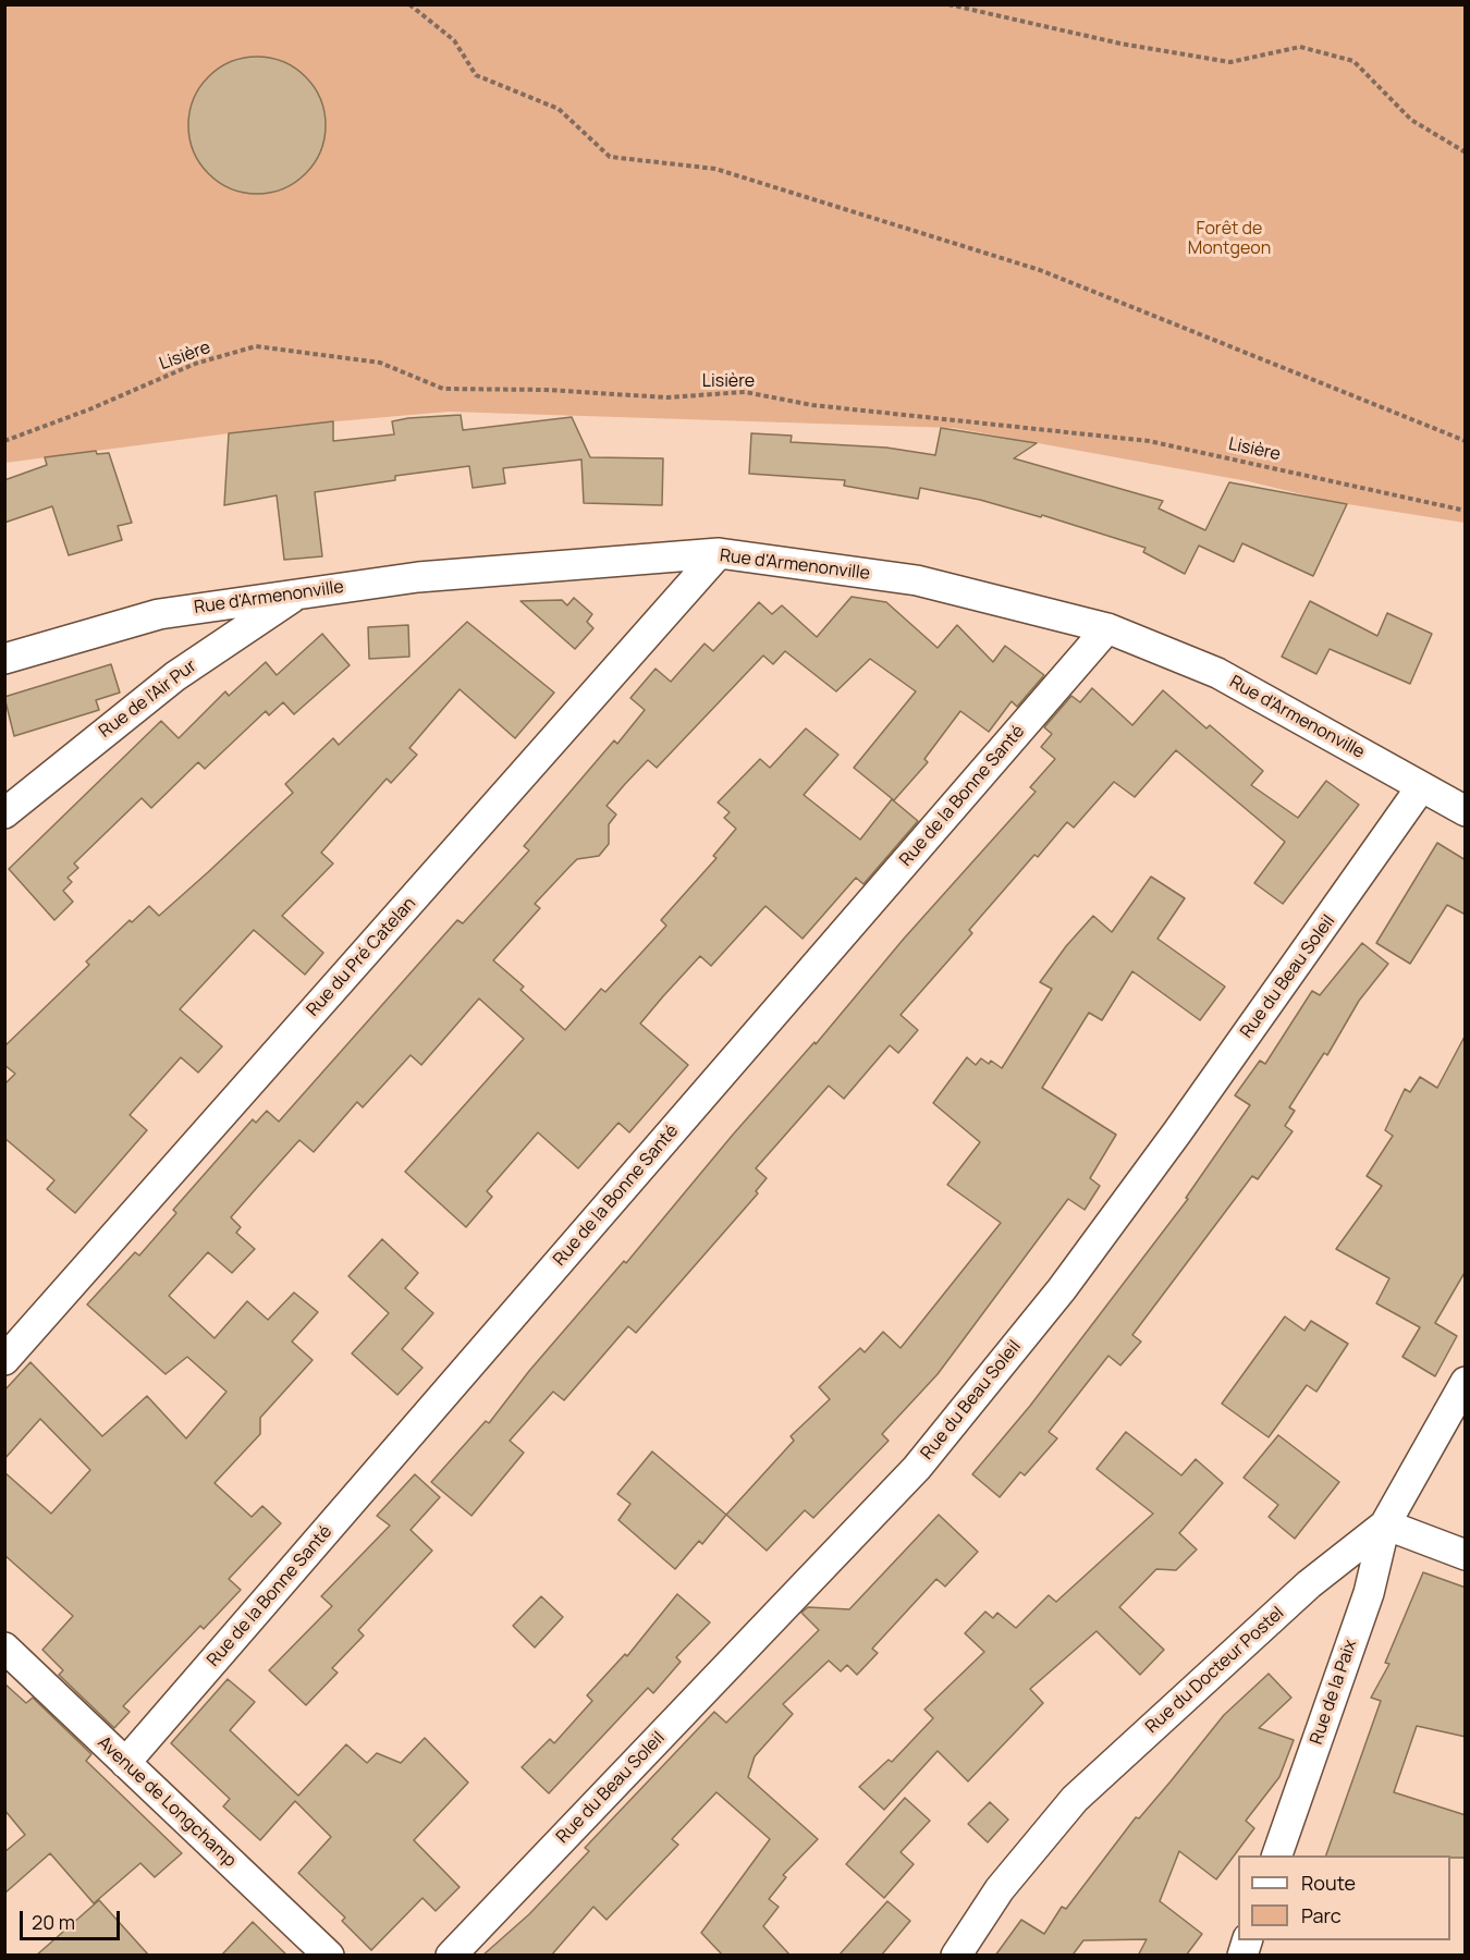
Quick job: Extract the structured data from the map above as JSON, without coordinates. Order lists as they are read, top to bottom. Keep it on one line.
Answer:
{"streets":{"street":["Rue d'Armenonville","Rue de l'Air Pur","Rue de la Bonne Santé","Rue du Pré Catelan","Rue du Beau Soleil","Rue du Docteur Postel","Rue de la Paix","Avenue de Longchamp"],"path":["Lisière"]},"crossings":[["Rue d'Armenonville","Rue de l'Air Pur"],["Rue d'Armenonville","Rue de la Bonne Santé"],["Rue d'Armenonville","Rue du Pré Catelan"],["Rue d'Armenonville","Rue du Beau Soleil"],["Rue de la Bonne Santé","Avenue de Longchamp"],["Rue du Docteur Postel","Rue de la Paix"]],"parks":["Forêt de Montgeon"],"legend":["Route","Parc"],"scale_bar":"20 m"}
